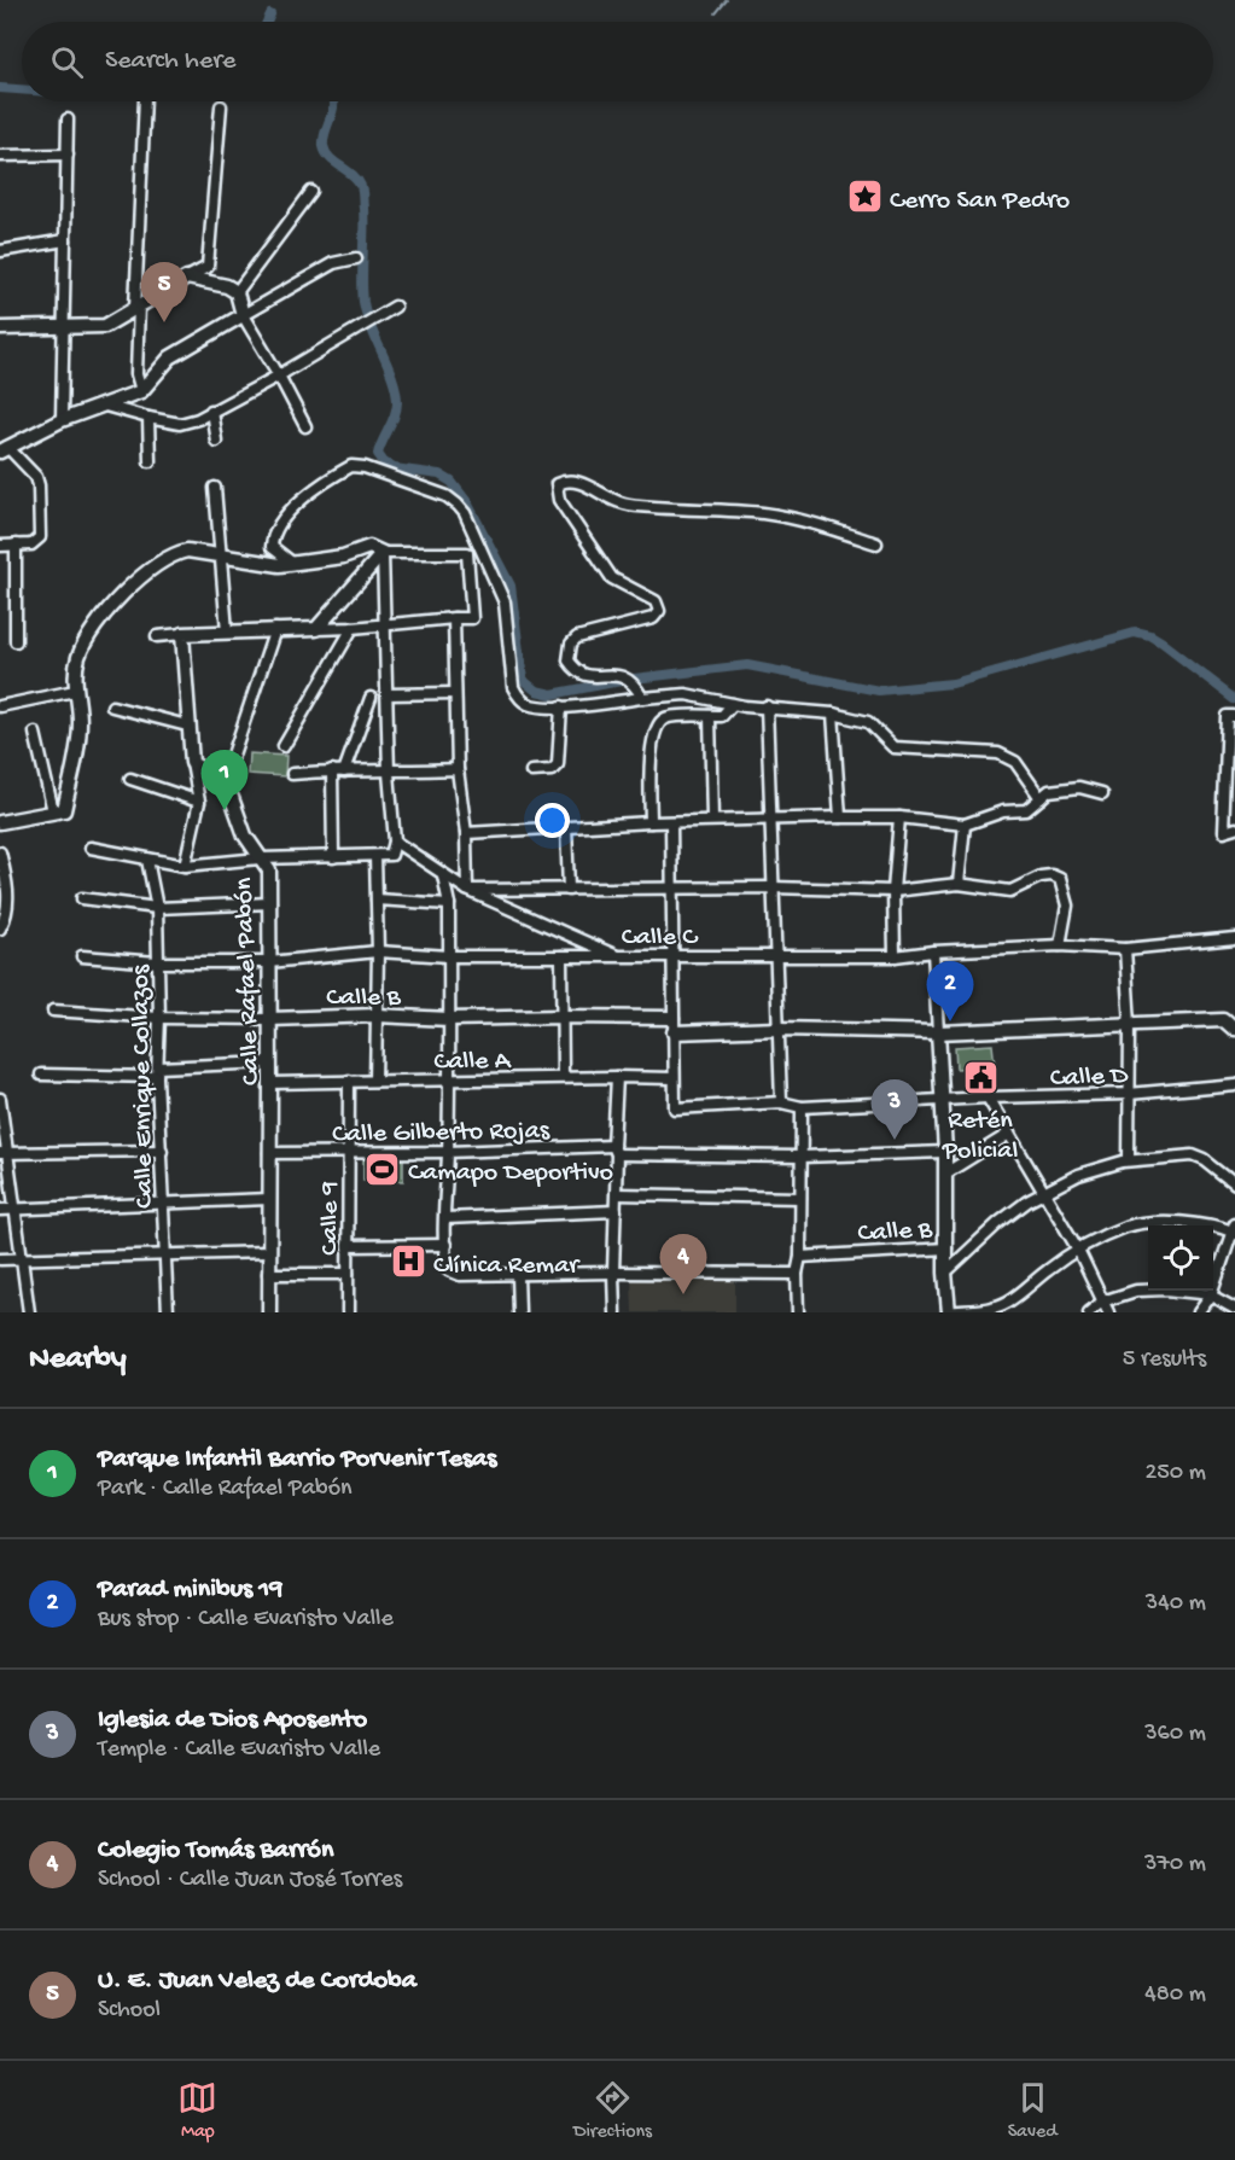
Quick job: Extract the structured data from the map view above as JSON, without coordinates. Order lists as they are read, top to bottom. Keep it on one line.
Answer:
{"streets":{"street":["Calle C","Calle Rafael Pabón","Calle B","Calle A","Calle D","Calle Enrique Collazos","Calle Gilberto Rojas","Calle 9"]},"crossings":[["Calle C","Calle Rafael Pabón"],["Calle C","Calle Enrique Collazos"],["Calle Rafael Pabón","Calle B"],["Calle Rafael Pabón","Calle A"],["Calle Rafael Pabón","Calle Gilberto Rojas"],["Calle B","Calle Enrique Collazos"],["Calle A","Calle D"],["Calle A","Calle 9"],["Calle Gilberto Rojas","Calle 9"]],"places":{"place":["Cerro San Pedro"],"public building":["Retén Policial"],"sports":["Camapo Deportivo"],"hospital":["Clínica Remar"]},"page":{"search":"Search here","pins":["5","1","2","3","4"],"heading":["Nearby","5 results"],"list":[{"mark":"1","name":"Parque Infantil Barrio Porvenir Tesas","note":"Park · Calle Rafael Pabón","value":"250 m"},{"mark":"2","name":"Parad minibus 19","note":"Bus stop · Calle Evaristo Valle","value":"340 m"},{"mark":"3","name":"Iglesia de Dios Aposento","note":"Temple · Calle Evaristo Valle","value":"360 m"},{"mark":"4","name":"Colegio Tomás Barrón","note":"School · Calle Juan José Torres","value":"370 m"},{"mark":"5","name":"U. E. Juan Velez de Cordoba","note":"School","value":"480 m"}],"nav":["Map","Directions","Saved"]}}
